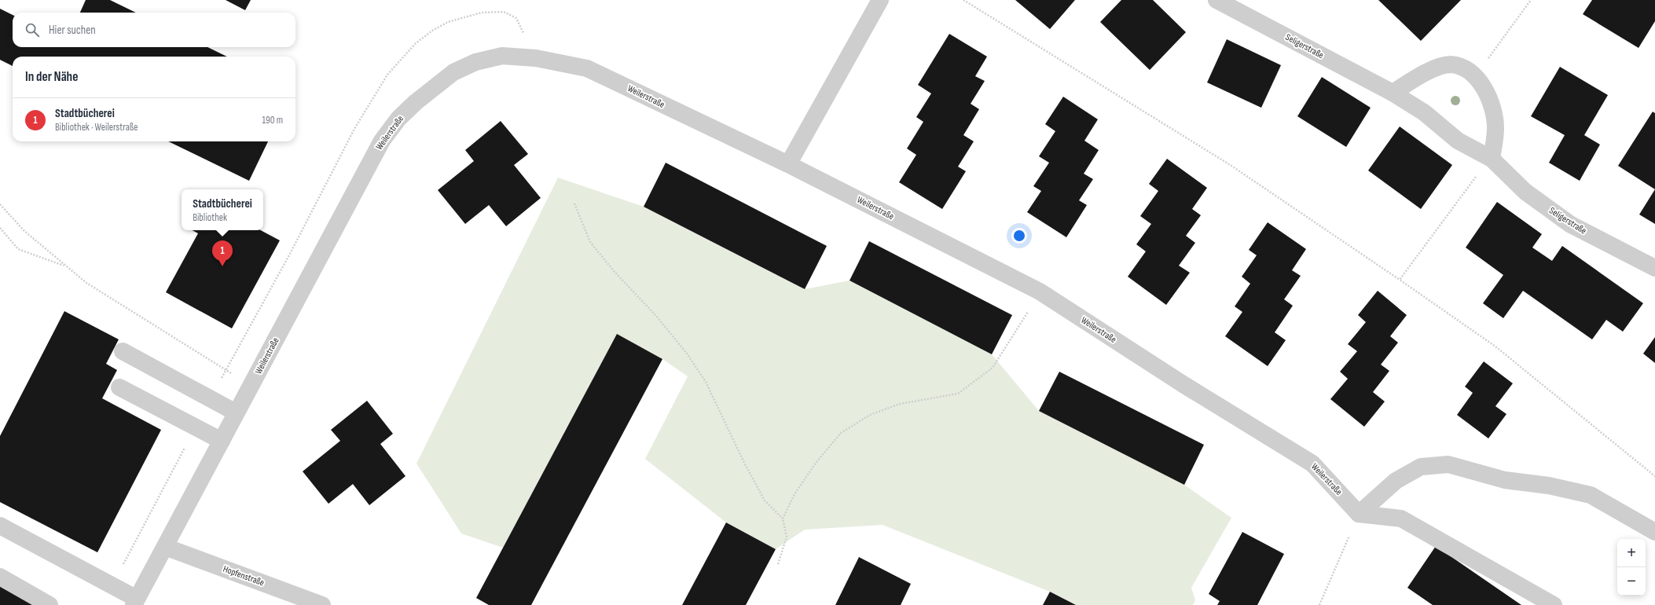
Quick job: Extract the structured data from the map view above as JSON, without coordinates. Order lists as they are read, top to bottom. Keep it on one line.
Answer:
{"streets":{"street":["Seligerstraße","Weilerstraße","Hopfenstraße"]},"crossings":[["Weilerstraße","Hopfenstraße"]],"page":{"search":"Hier suchen","heading":"In der Nähe","list":[{"mark":"1","name":"Stadtbücherei","note":"Bibliothek · Weilerstraße","value":"190 m"}],"popup":["Stadtbücherei","Bibliothek"],"pins":"1","map_buttons":["+","−"]}}
